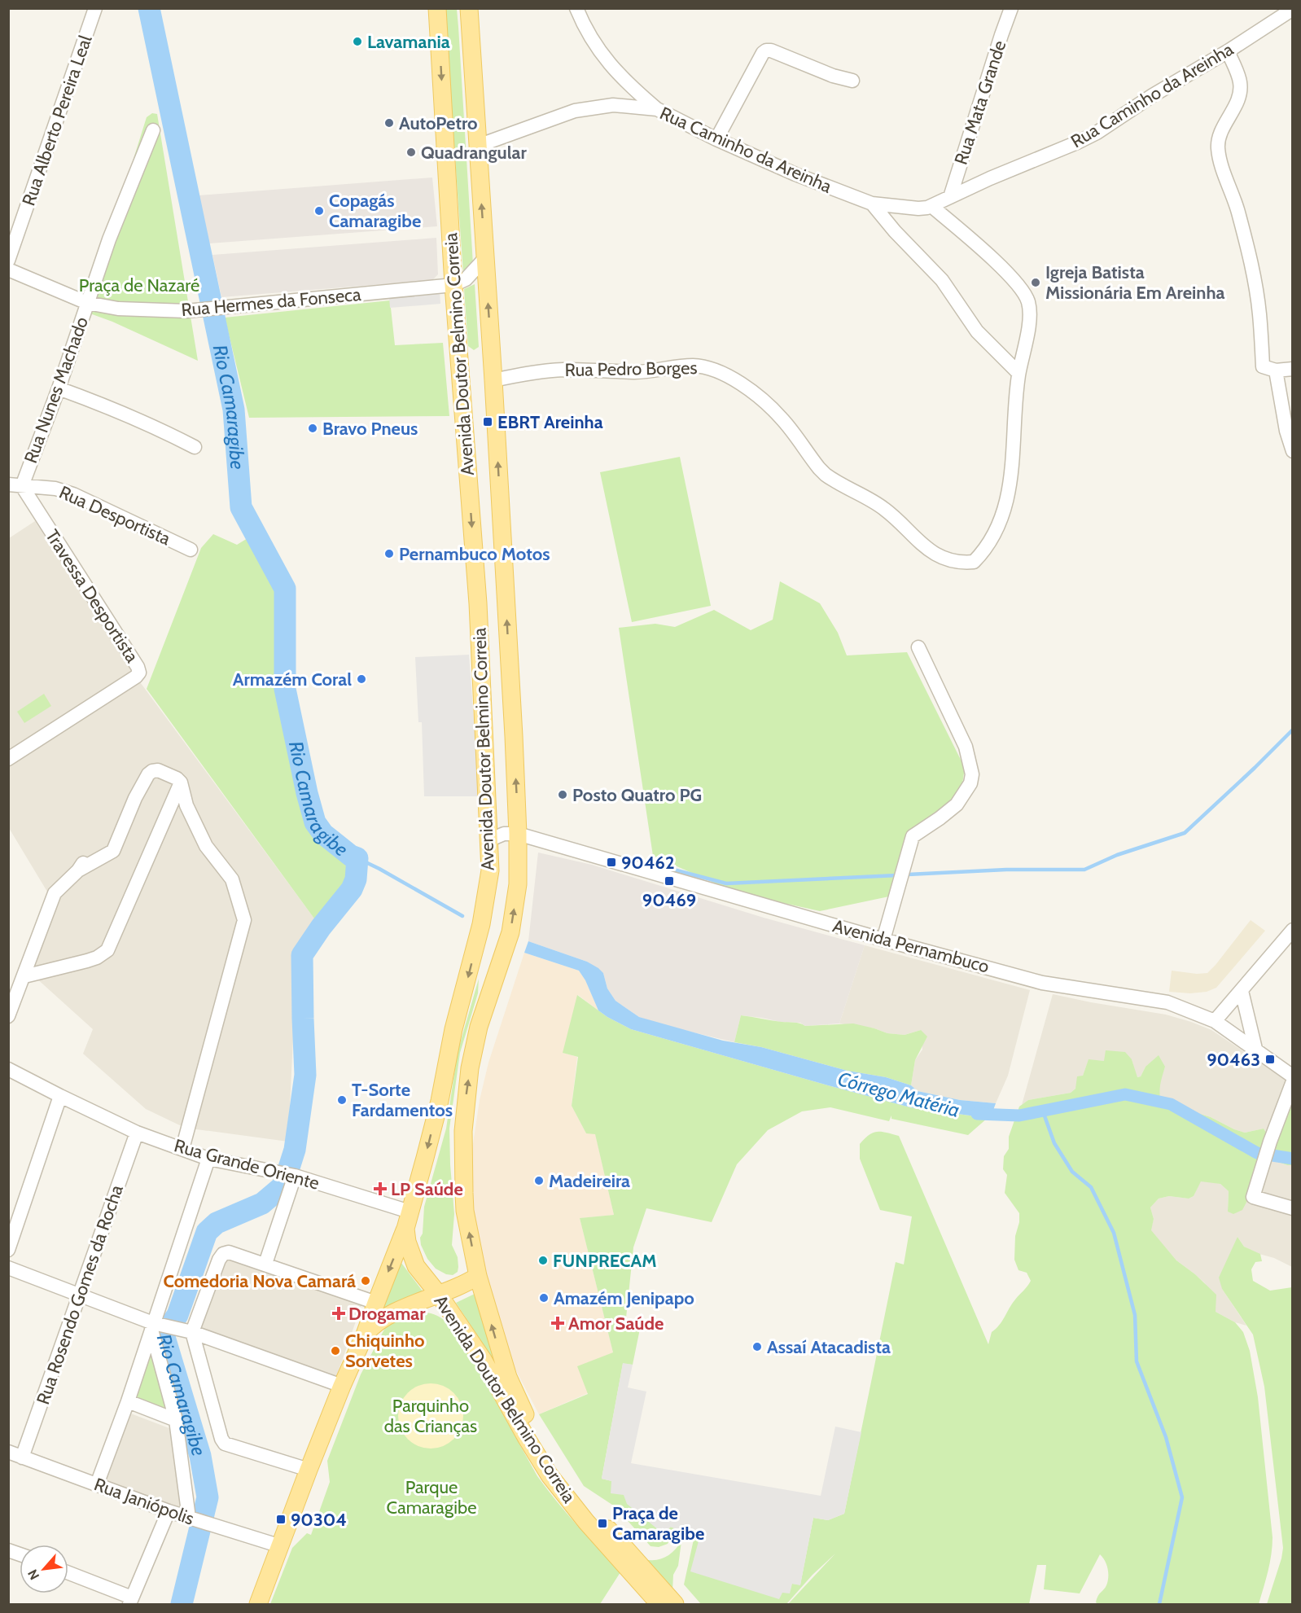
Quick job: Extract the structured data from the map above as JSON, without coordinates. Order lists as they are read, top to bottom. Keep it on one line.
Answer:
{"streets":{"main road":["Avenida Doutor Belmino Correia"],"street":["Rua Caminho da Areinha","Rua Mata Grande","Rua Alberto Pereira Leal","Rua Hermes da Fonseca","Rua Pedro Borges","Rua Nunes Machado","Rua Desportista","Travessa Desportista","Avenida Pernambuco","Rua Grande Oriente","Rua Rosendo Gomes da Rocha","Rua Janiópolis"]},"crossings":[["Rua Caminho da Areinha","Rua Mata Grande"],["Rua Caminho da Areinha","Avenida Doutor Belmino Correia"],["Rua Caminho da Areinha","Rua Pedro Borges"],["Rua Hermes da Fonseca","Avenida Doutor Belmino Correia"],["Rua Hermes da Fonseca","Rua Nunes Machado"],["Avenida Doutor Belmino Correia","Rua Pedro Borges"],["Avenida Doutor Belmino Correia","Avenida Pernambuco"],["Avenida Doutor Belmino Correia","Rua Grande Oriente"],["Rua Nunes Machado","Rua Desportista"],["Rua Nunes Machado","Travessa Desportista"],["Rua Desportista","Travessa Desportista"],["Rua Grande Oriente","Rua Rosendo Gomes da Rocha"],["Rua Rosendo Gomes da Rocha","Rua Janiópolis"]],"water":["Rio Camaragibe","Córrego Matéria"],"parks":["Praça de Nazaré","Parquinho das Crianças","Parque Camaragibe"],"places":{"other":["Lavamania","AutoPetro","Quadrangular","Copagás Camaragibe","Igreja Batista Missionária Em Areinha","Bravo Pneus","Pernambuco Motos","Armazém Coral","Posto Quatro PG","T-Sorte Fardamentos","Madeireira","FUNPRECAM","Comedoria Nova Camará","Amazém Jenipapo","Assaí Atacadista","Chiquinho Sorvetes"],"transit":["EBRT Areinha","90462","90469","90463","90304","Praça de Camaragibe"],"health":["LP Saúde","Drogamar","Amor Saúde"]},"north":"bottom left"}
